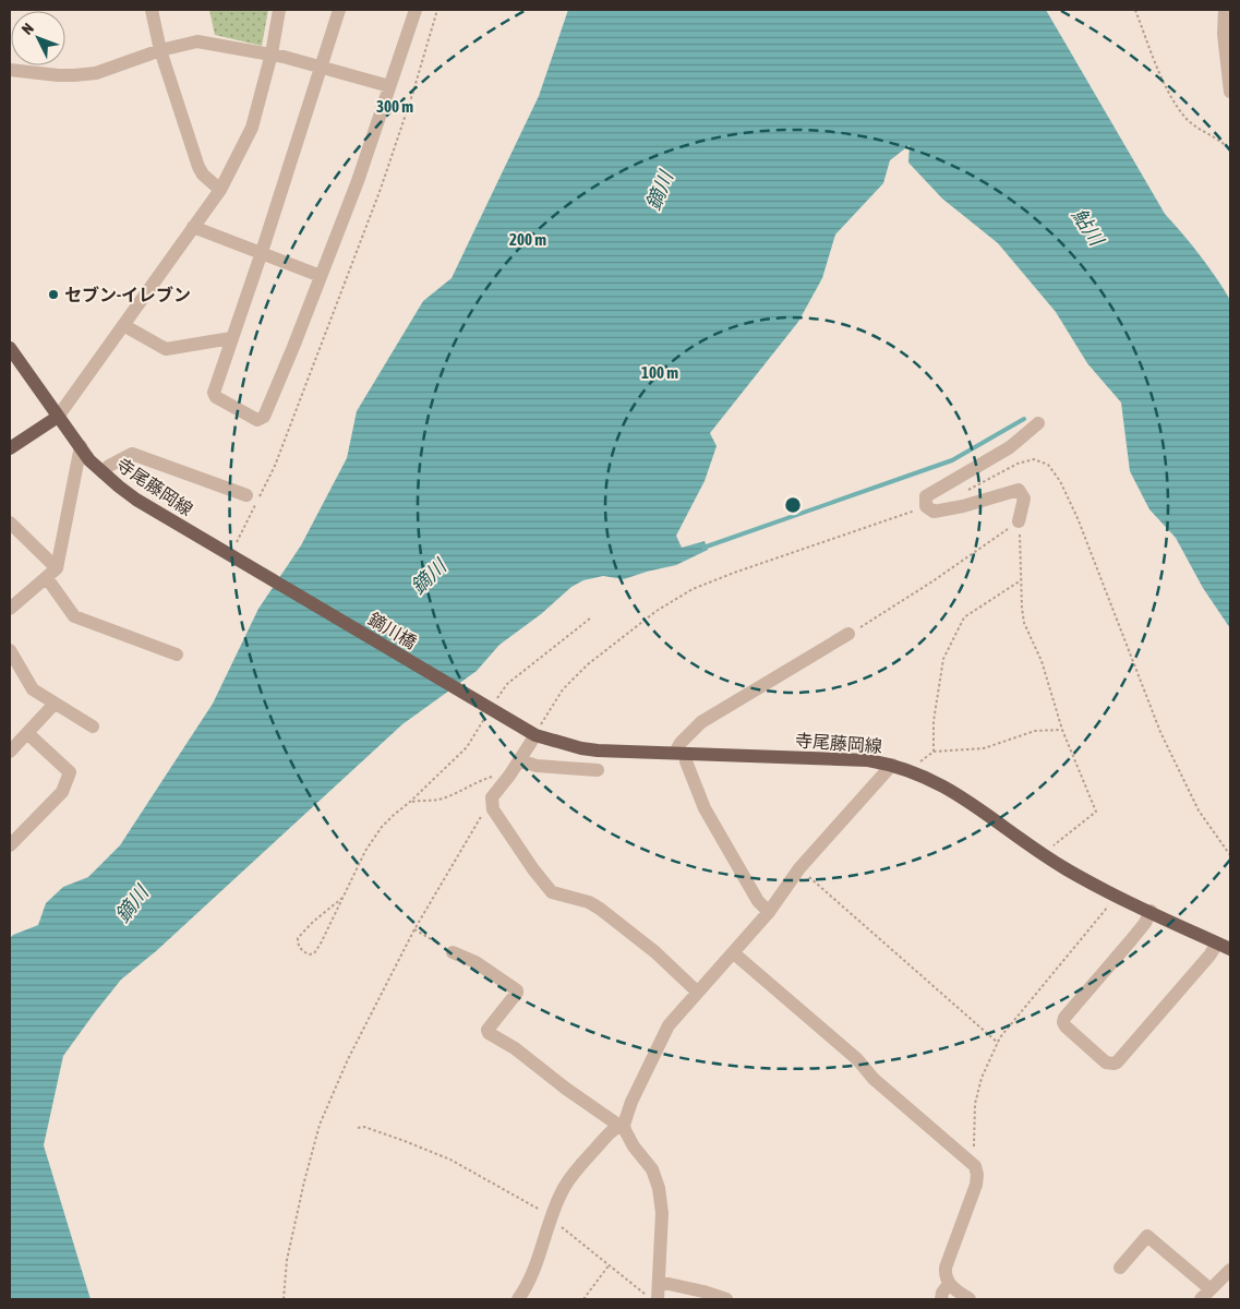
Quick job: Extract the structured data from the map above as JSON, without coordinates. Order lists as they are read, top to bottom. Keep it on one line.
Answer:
{"streets":{"main road":["寺尾藤岡線","鏑川橋"]},"crossings":[["寺尾藤岡線","鏑川橋"]],"water":["鏑川","鮎川"],"places":["セブン-イレブン"],"north":"top left","rings":["300 m","200 m","100 m"]}
